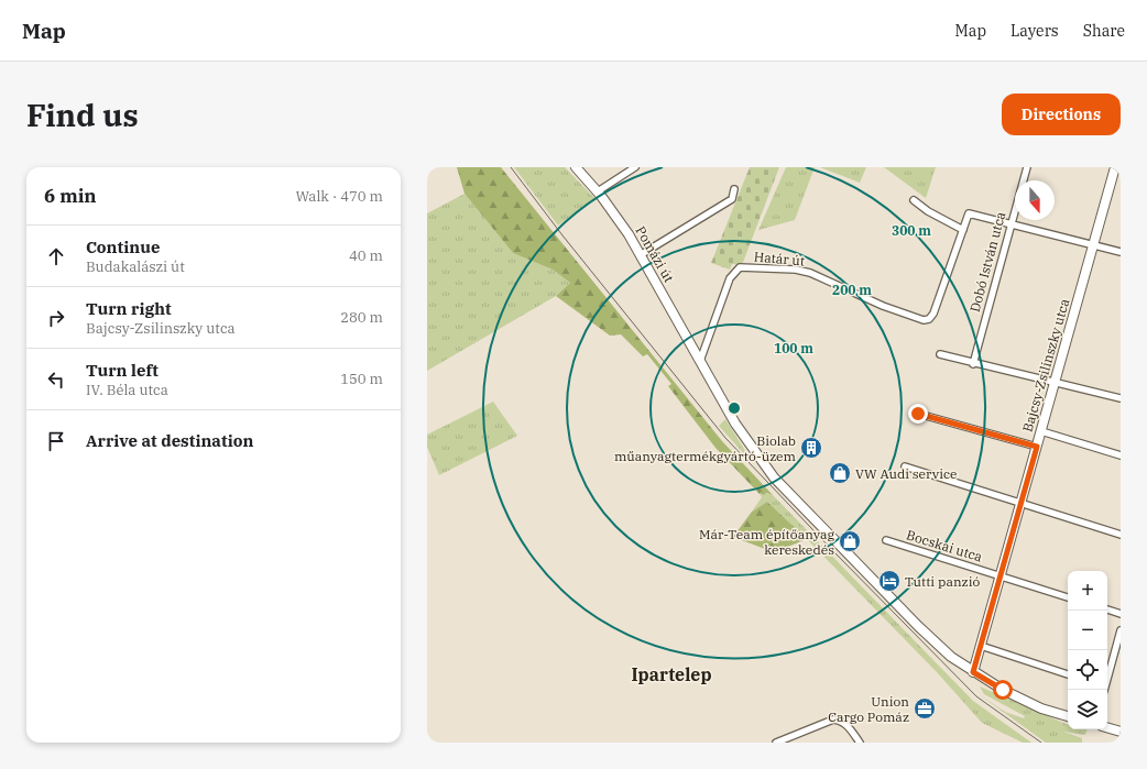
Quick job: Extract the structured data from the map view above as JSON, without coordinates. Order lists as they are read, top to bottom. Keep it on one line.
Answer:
{"streets":{"main road":["Pomázi út","Bajcsy-Zsilinszky utca"],"street":["Határ út","Dobó István utca","Bocskai utca"]},"crossings":[["Pomázi út","Határ út"],["Pomázi út","Bajcsy-Zsilinszky utca"],["Határ út","Dobó István utca"],["Bajcsy-Zsilinszky utca","Bocskai utca"]],"districts":["Ipartelep"],"places":{"building":["Biolab műanyagtermékgyártó-üzem"],"shop":["VW Audi service","Már-Team építőanyag kereskedés"],"hotel":["Tutti panzió"],"office":["Union Cargo Pomáz"]},"north":"bottom","page":{"header":"Map","nav":["Map","Layers","Share"],"buttons":"Directions","title":"Find us","heading":["6 min","Walk · 470 m"],"list":[["Continue","Budakalászi út","40 m"],["Turn right","Bajcsy-Zsilinszky utca","280 m"],["Turn left","IV. Béla utca","150 m"],"Arrive at destination"],"map_buttons":["+","−"]},"rings":["300 m","200 m","100 m"]}
